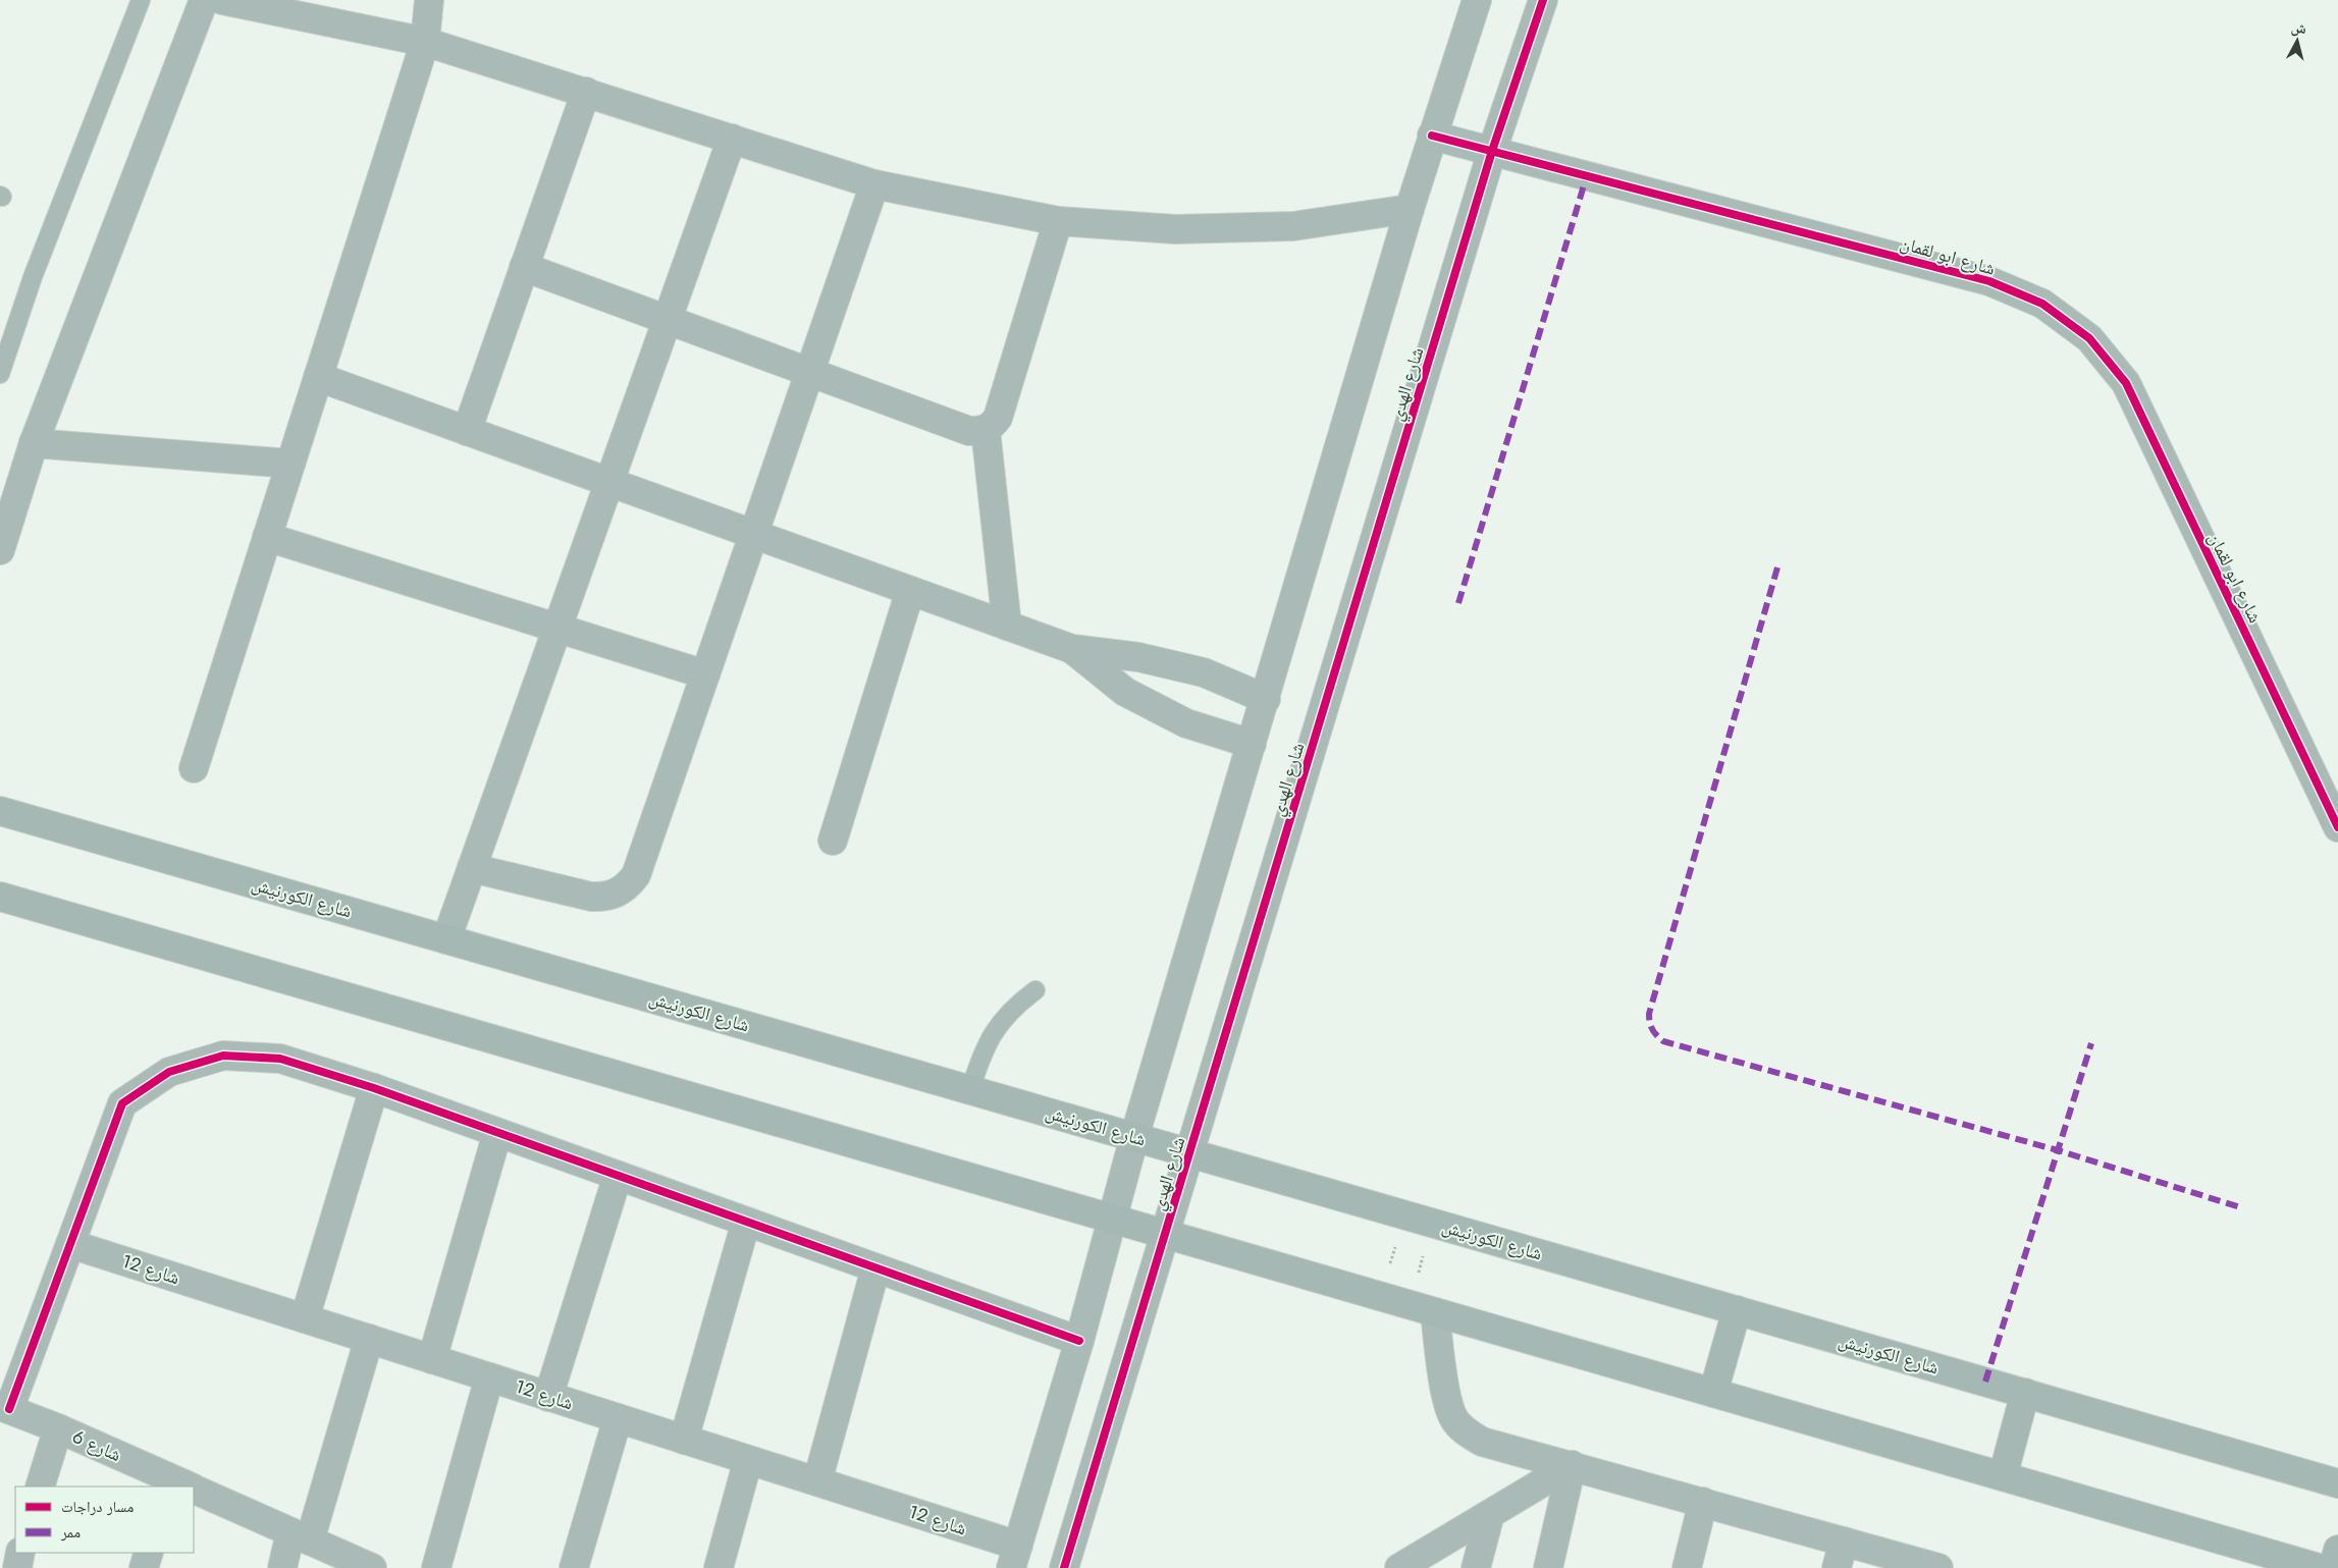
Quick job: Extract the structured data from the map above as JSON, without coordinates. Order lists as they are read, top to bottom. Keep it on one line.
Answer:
{"streets":{"main road":["شارع الكورنيش"],"street":["شارع ابو لقمان","شارع الهدي","شارع 12","شارع 6"]},"crossings":[["شارع ابو لقمان","شارع الهدي"],["شارع الهدي","شارع الكورنيش"]],"legend":["مسار دراجات","ممر"],"north":"top"}
